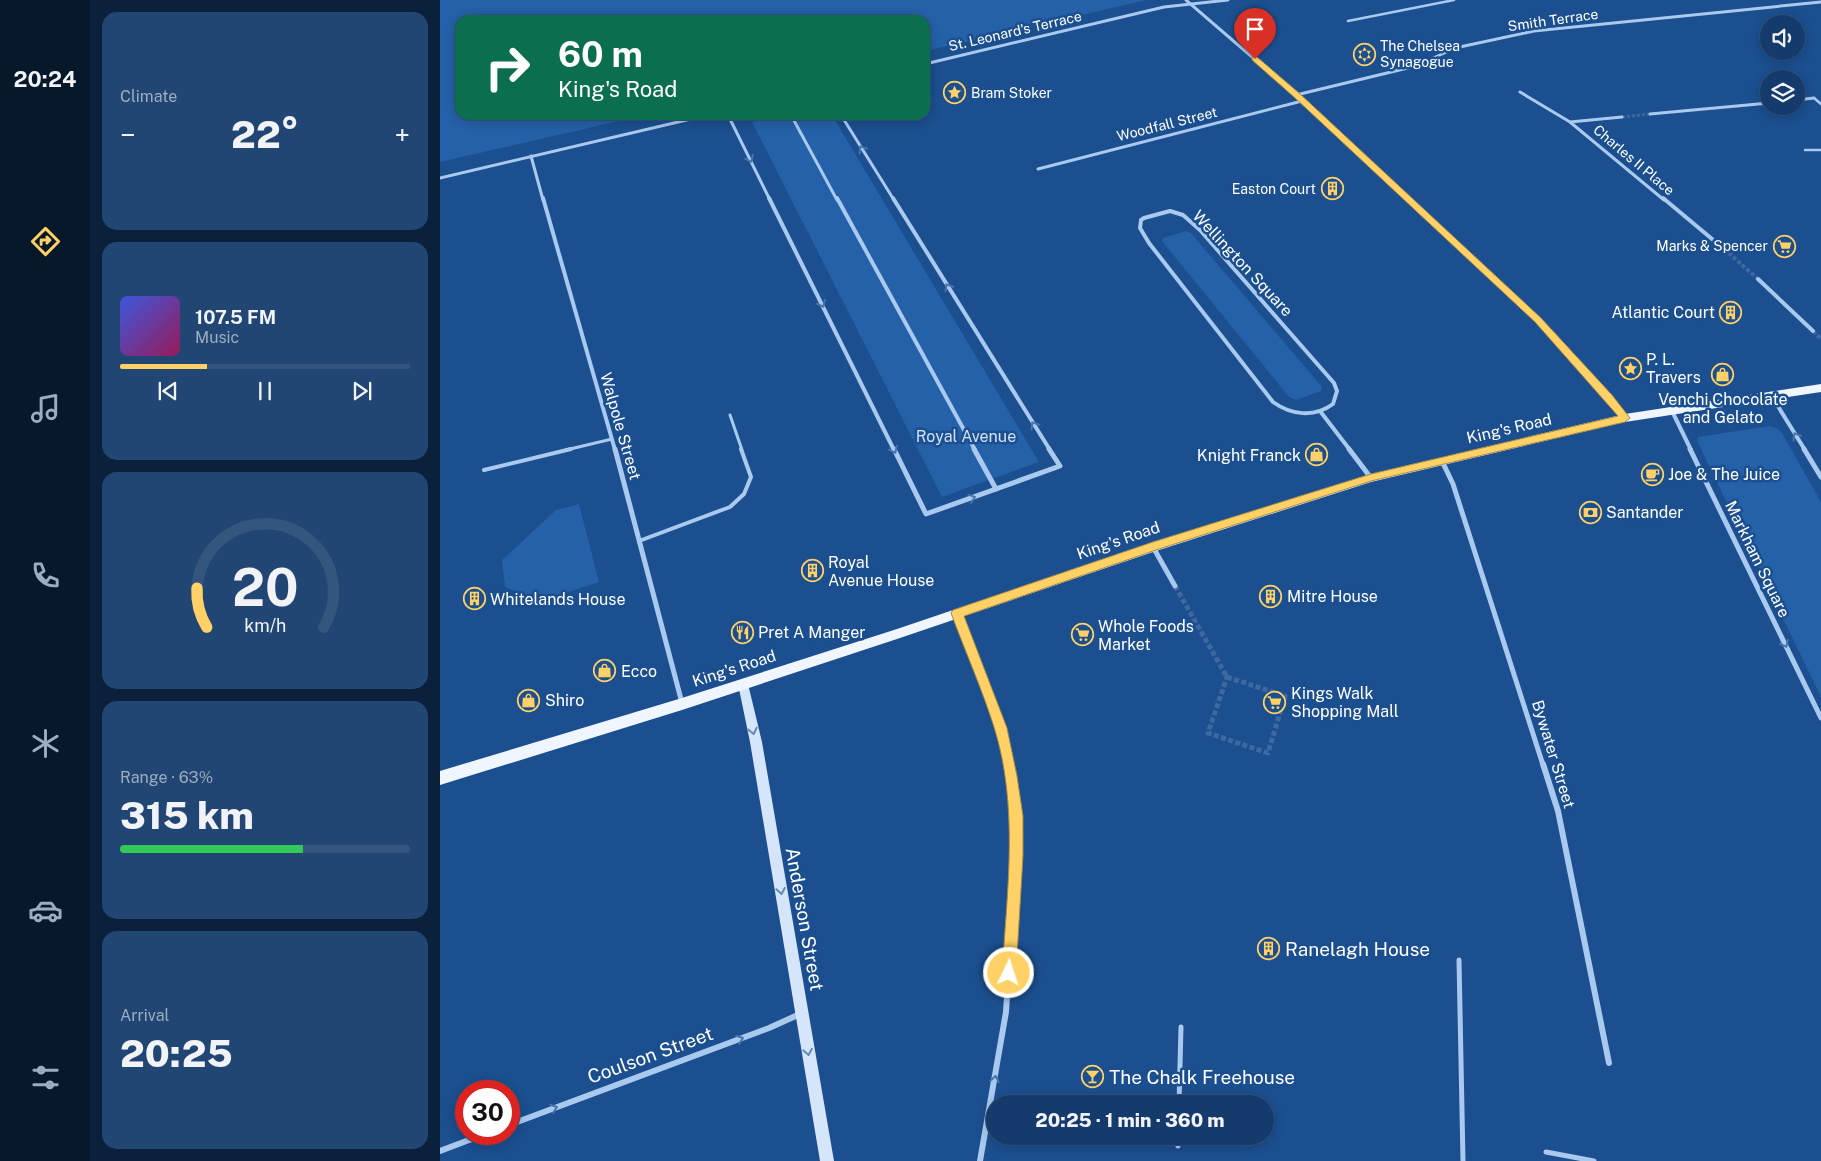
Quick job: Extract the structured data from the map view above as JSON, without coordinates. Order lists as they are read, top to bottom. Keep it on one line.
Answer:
{"streets":{"main road":["King's Road"],"street":["Smith Terrace","St. Leonard's Terrace","Woodfall Street","Charles II Place","Wellington Square","Walpole Street","Markham Square","Bywater Street","Anderson Street","Coulson Street"]},"crossings":[["Walpole Street","King's Road"],["King's Road","Markham Square"],["King's Road","Bywater Street"],["King's Road","Anderson Street"],["Anderson Street","Coulson Street"]],"one_way":["Markham Square","Anderson Street","Coulson Street"],"parks":["Royal Avenue"],"places":{"synagogue":["The Chelsea Synagogue"],"place":["Bram Stoker","P. L. Travers"],"building":["Easton Court","Atlantic Court","Royal Avenue House","Mitre House","Whitelands House","Ranelagh House"],"supermarket":["Marks & Spencer","Whole Foods Market","Kings Walk Shopping Mall"],"shop":["Venchi Chocolate and Gelato","Knight Franck","Ecco","Shiro"],"cafe":["Joe & The Juice"],"bank":["Santander"],"restaurant":["Pret A Manger"],"bar":["The Chalk Freehouse"]},"page":{"tabs":"20:24","tile":["Climate",["Range · 63%","315 km"],["Arrival","20:25"]],"turn":["60 m","King's Road"],"heat":["−","22°","+"],"song":["107.5 FM","Music"],"limit":"30","trip":"20:25 · 1 min · 360 m","gauge":["20","km/h"]}}
